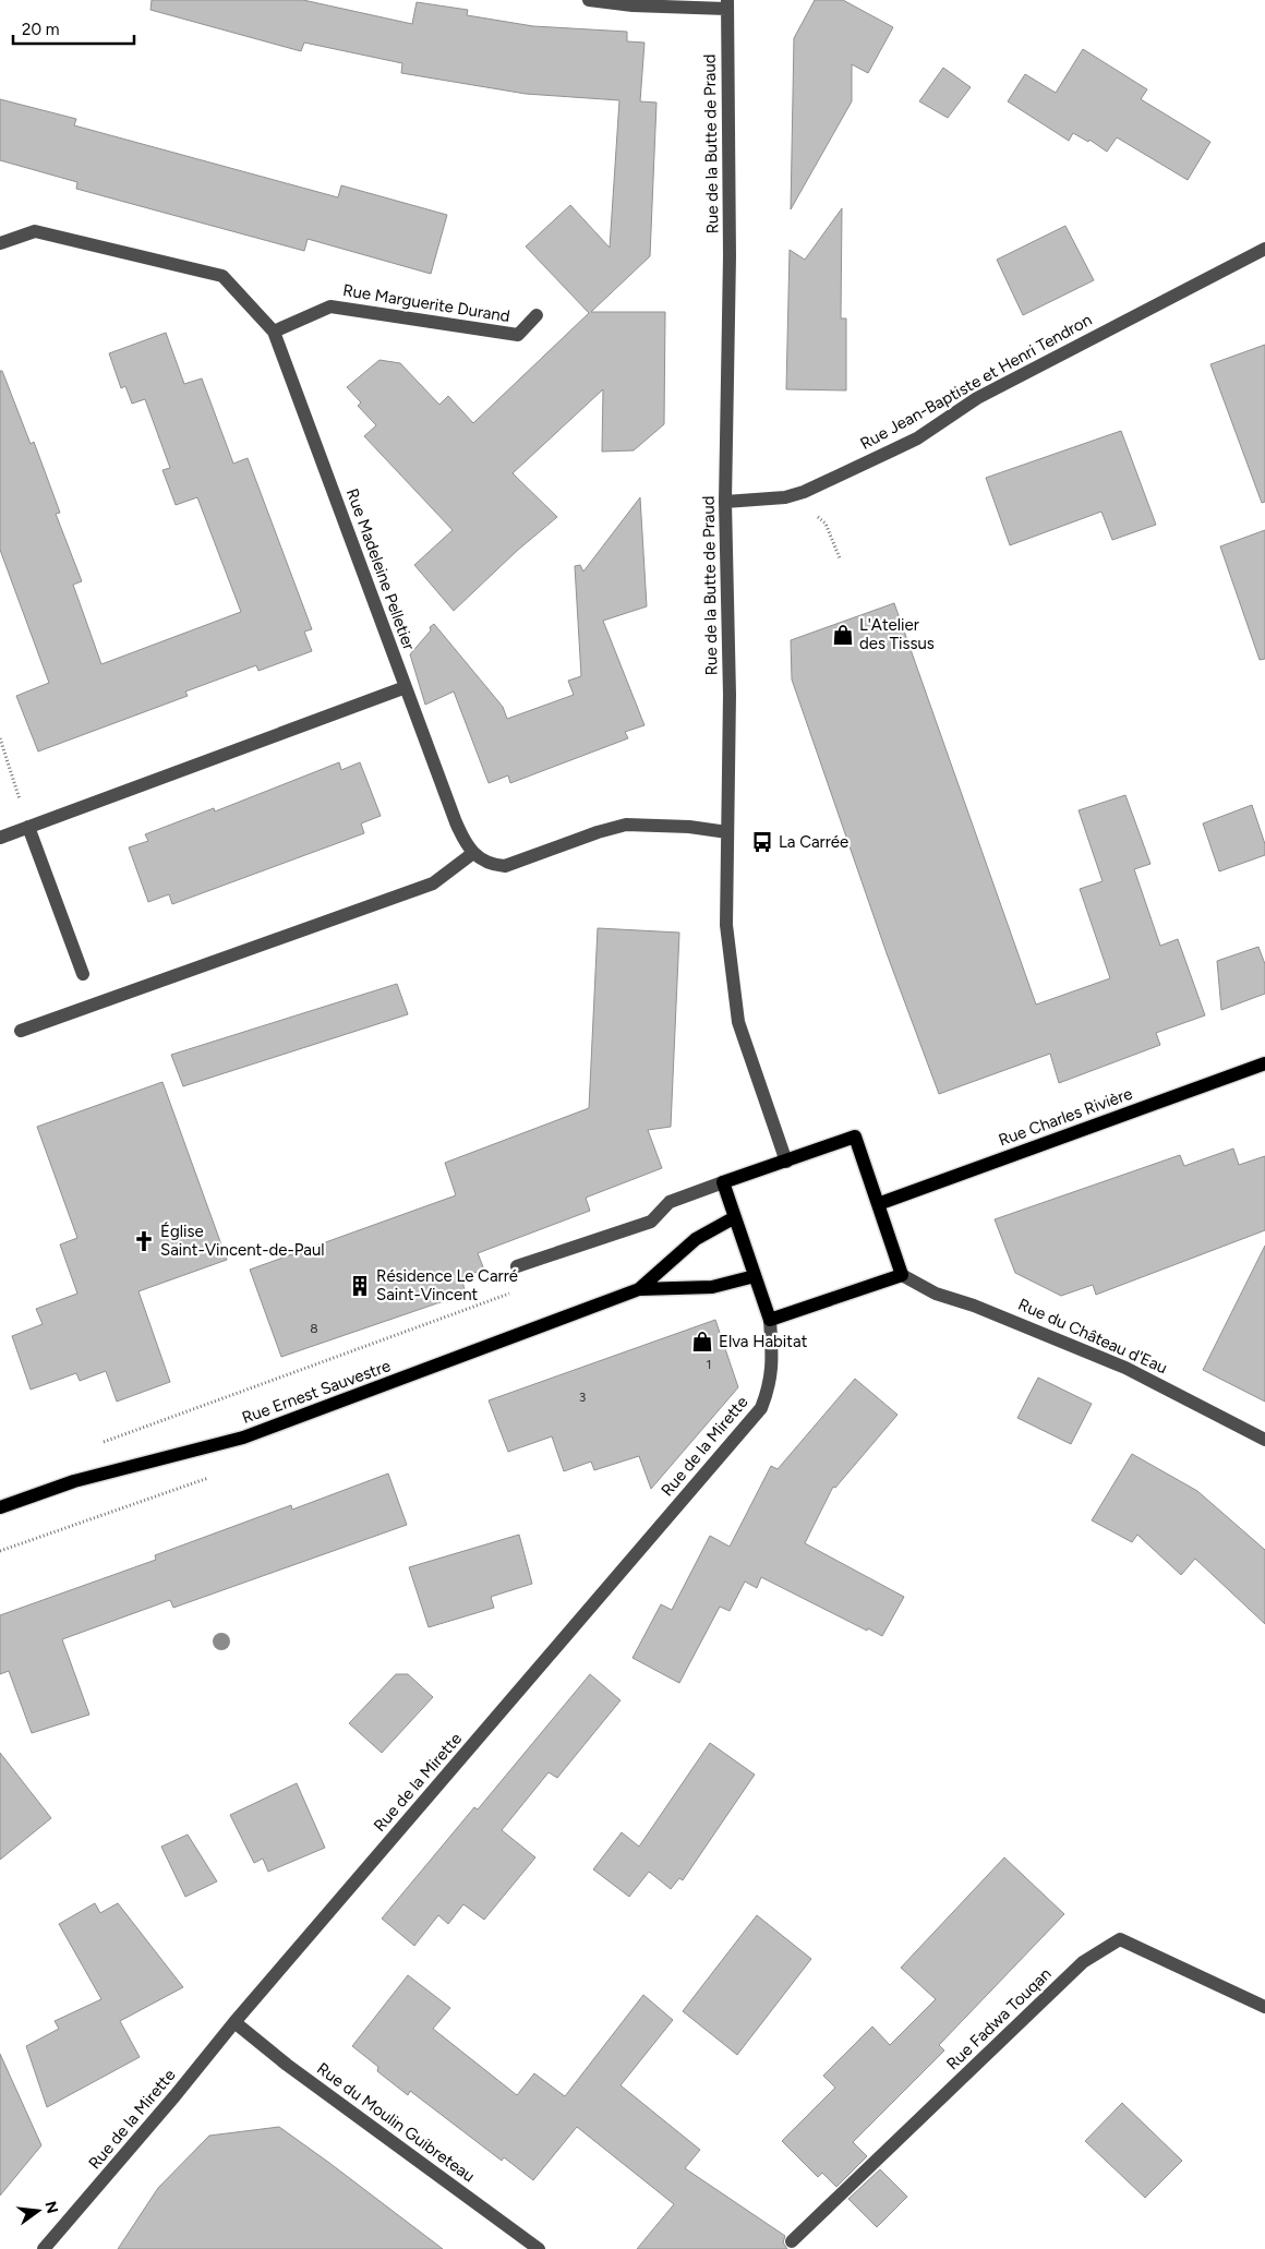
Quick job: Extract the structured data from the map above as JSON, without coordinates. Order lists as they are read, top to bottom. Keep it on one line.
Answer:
{"streets":{"main road":["Rue Charles Rivière","Rue Ernest Sauvestre"],"street":["Rue de la Butte de Praud","Rue Marguerite Durand","Rue Jean-Baptiste et Henri Tendron","Rue Madeleine Pelletier","Rue du Château d'Eau","Rue de la Mirette","Rue Fadwa Touqan","Rue du Moulin Guibreteau"]},"crossings":[["Rue de la Butte de Praud","Rue Jean-Baptiste et Henri Tendron"],["Rue Marguerite Durand","Rue Madeleine Pelletier"],["Rue de la Mirette","Rue du Moulin Guibreteau"]],"places":{"shop":["L'Atelier des Tissus","Elva Habitat"],"bus stop":["La Carrée"],"church":["Église Saint-Vincent-de-Paul"],"building":["Résidence Le Carré Saint-Vincent"]},"house_numbers":["8","1","3"],"scale_bar":"20 m","north":"right"}
